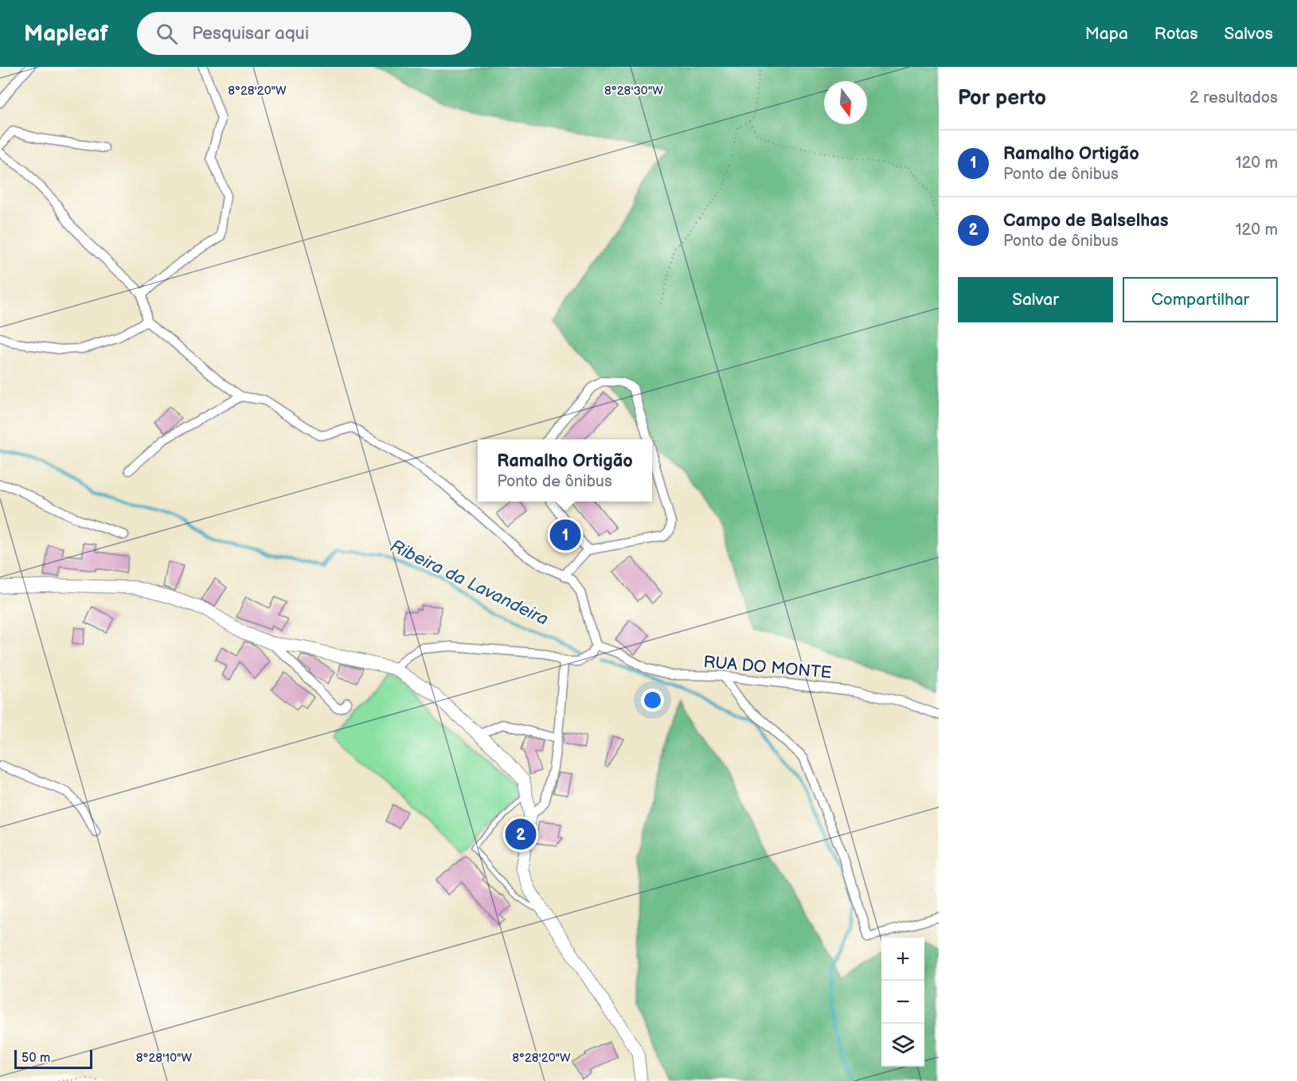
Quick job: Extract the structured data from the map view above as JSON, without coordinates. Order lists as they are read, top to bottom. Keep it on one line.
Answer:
{"streets":{"street":["RUA DO MONTE"]},"water":["Ribeira da Lavandeira"],"scale_bar":"50 m","north":"bottom","page":{"header":"Mapleaf","search":"Pesquisar aqui","nav":["Mapa","Rotas","Salvos"],"heading":["Por perto","2 resultados"],"list":[{"mark":"1","name":"Ramalho Ortigão","note":"Ponto de ônibus","value":"120 m"},{"mark":"2","name":"Campo de Balselhas","note":"Ponto de ônibus","value":"120 m"}],"buttons":["Salvar","Compartilhar"],"popup":["Ramalho Ortigão","Ponto de ônibus"],"pins":["1","2"],"map_buttons":["+","−"],"scale":"50 m"},"coordinates":["8°28'20\"W","8°28'30\"W","8°28'10\"W"]}
